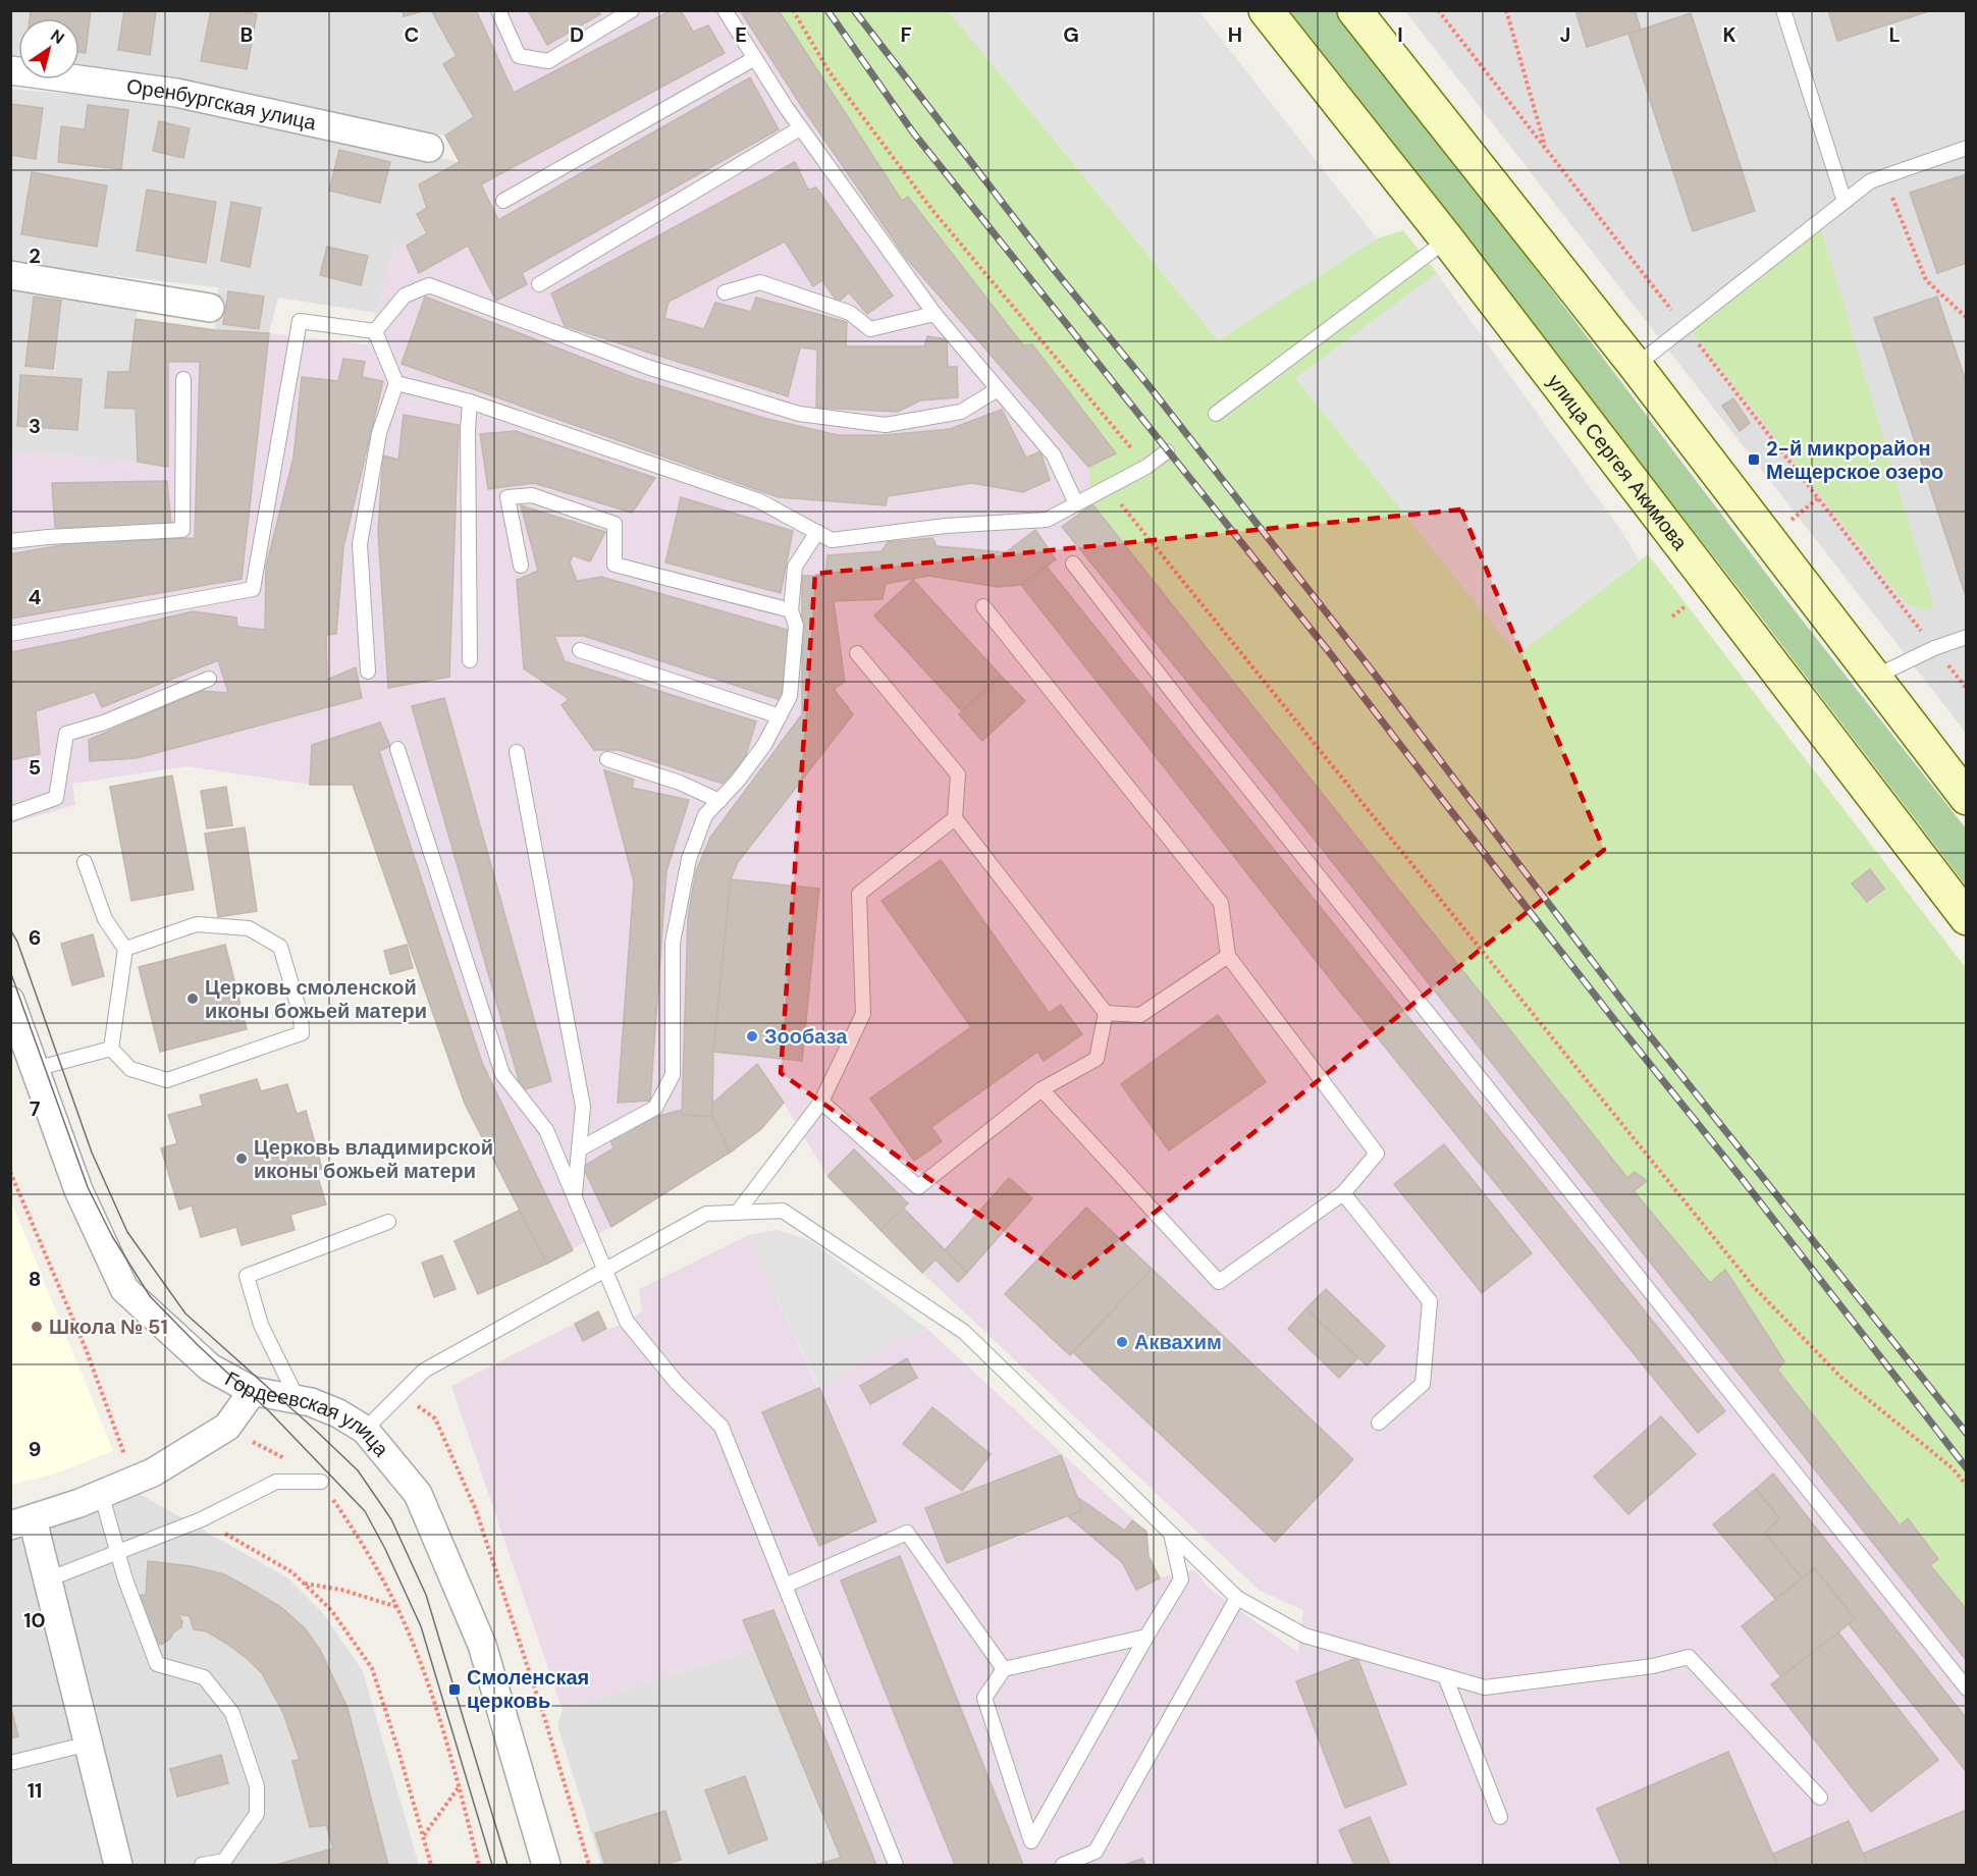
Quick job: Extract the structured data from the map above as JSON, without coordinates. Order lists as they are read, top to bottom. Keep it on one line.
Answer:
{"streets":{"main road":["улица Сергея Акимова"],"street":["Оренбургская улица","Гордеевская улица"]},"places":{"transit":["2-й микрорайон Мещерское озеро","Смоленская церковь"],"other":["Церковь смоленской иконы божьей матери","Зообаза","Церковь владимирской иконы божьей матери","Школа № 51","Аквахим"]},"north":"top right","grid":{"columns":["B","C","D","E","F","G","H","I","J","K","L"],"rows":["2","3","4","5","6","7","8","9","10","11"]}}
